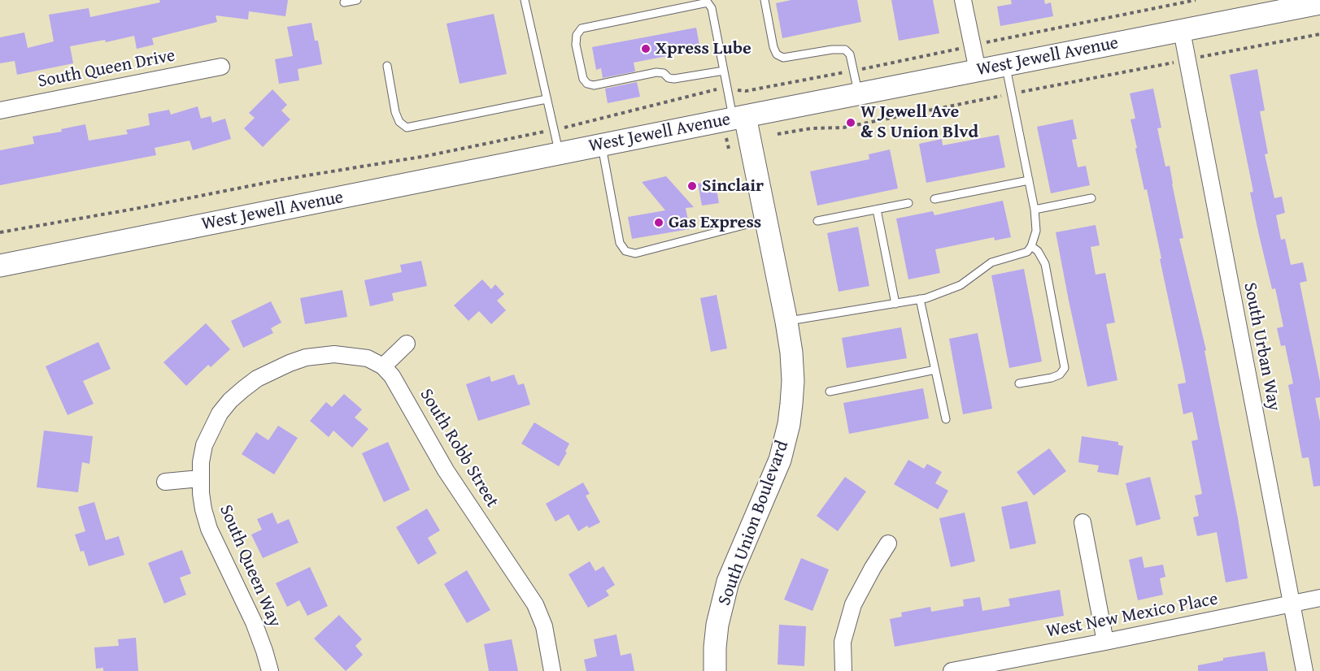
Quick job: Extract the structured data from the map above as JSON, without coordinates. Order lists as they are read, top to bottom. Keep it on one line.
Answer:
{"streets":{"main road":["West Jewell Avenue","South Union Boulevard"],"street":["South Queen Drive","South Urban Way","South Robb Street","South Queen Way","West New Mexico Place"]},"crossings":[["West Jewell Avenue","South Urban Way"],["West Jewell Avenue","South Union Boulevard"],["South Urban Way","West New Mexico Place"],["South Robb Street","South Queen Way"]],"places":["Xpress Lube","W Jewell Ave & S Union Blvd","Sinclair","Gas Express"]}
